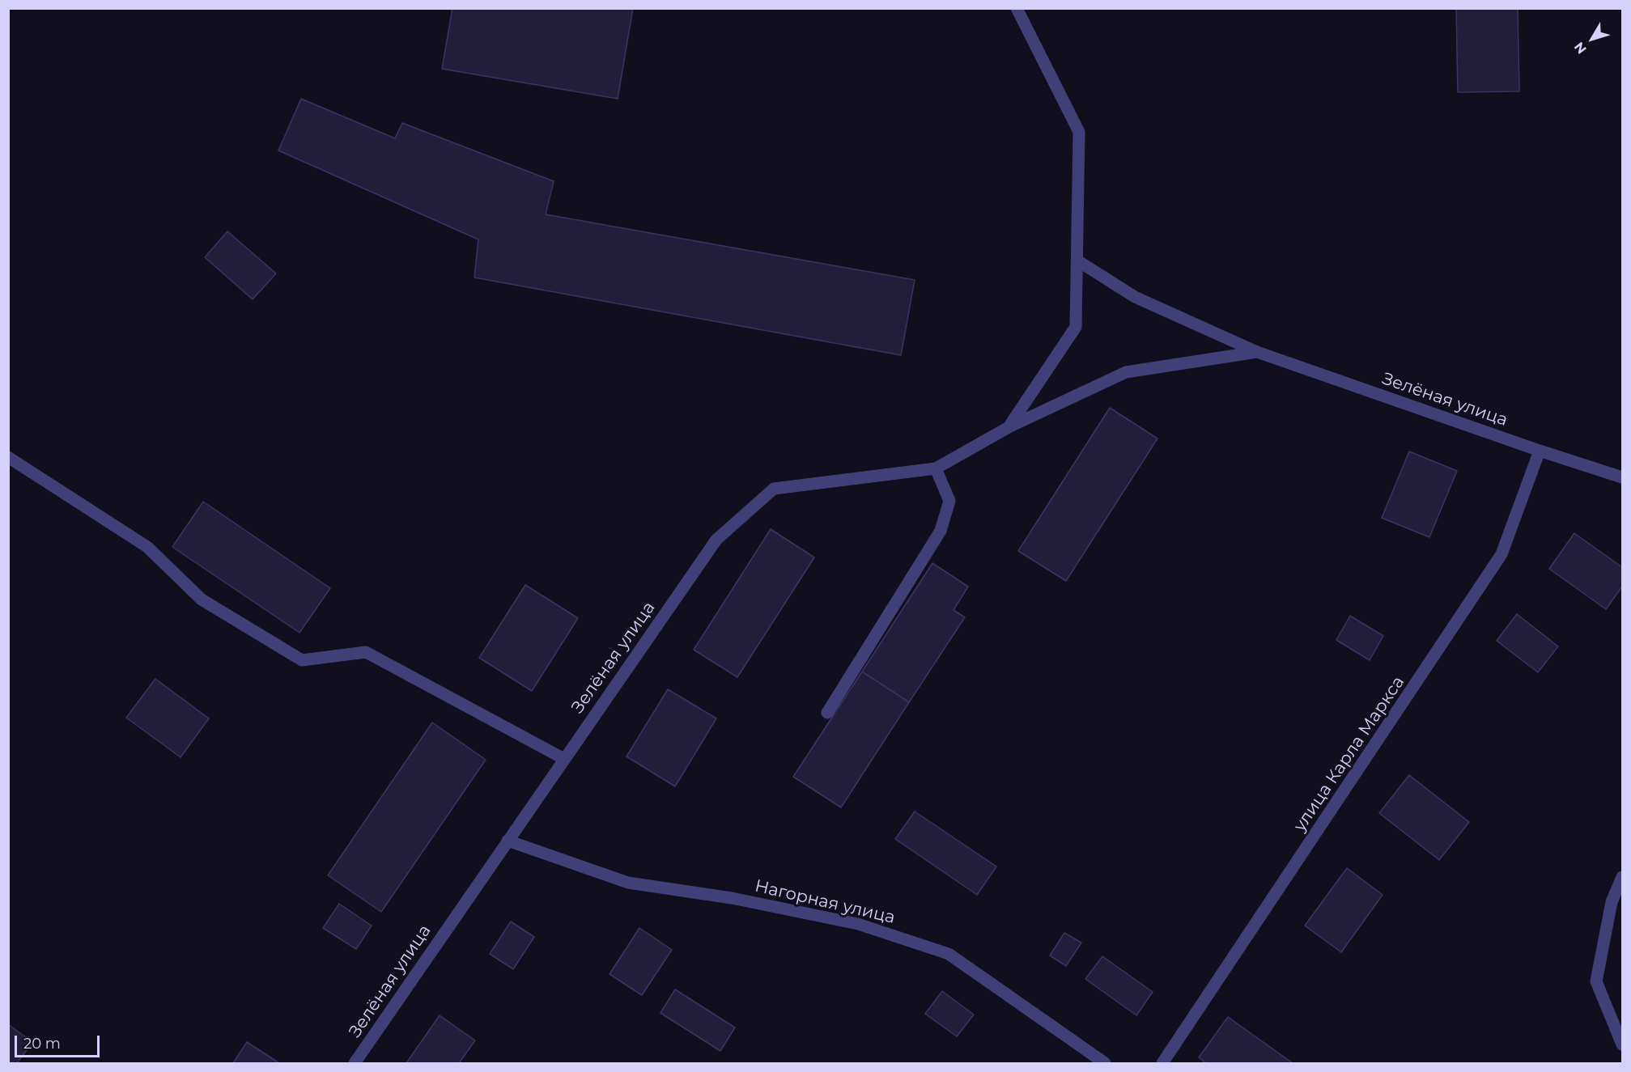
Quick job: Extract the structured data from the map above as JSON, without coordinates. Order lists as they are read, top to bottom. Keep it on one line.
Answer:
{"streets":{"street":["Зелёная улица","улица Карла Маркса","Нагорная улица"]},"crossings":[["Зелёная улица","улица Карла Маркса"],["Зелёная улица","Нагорная улица"]],"scale_bar":"20 m","north":"bottom left"}
